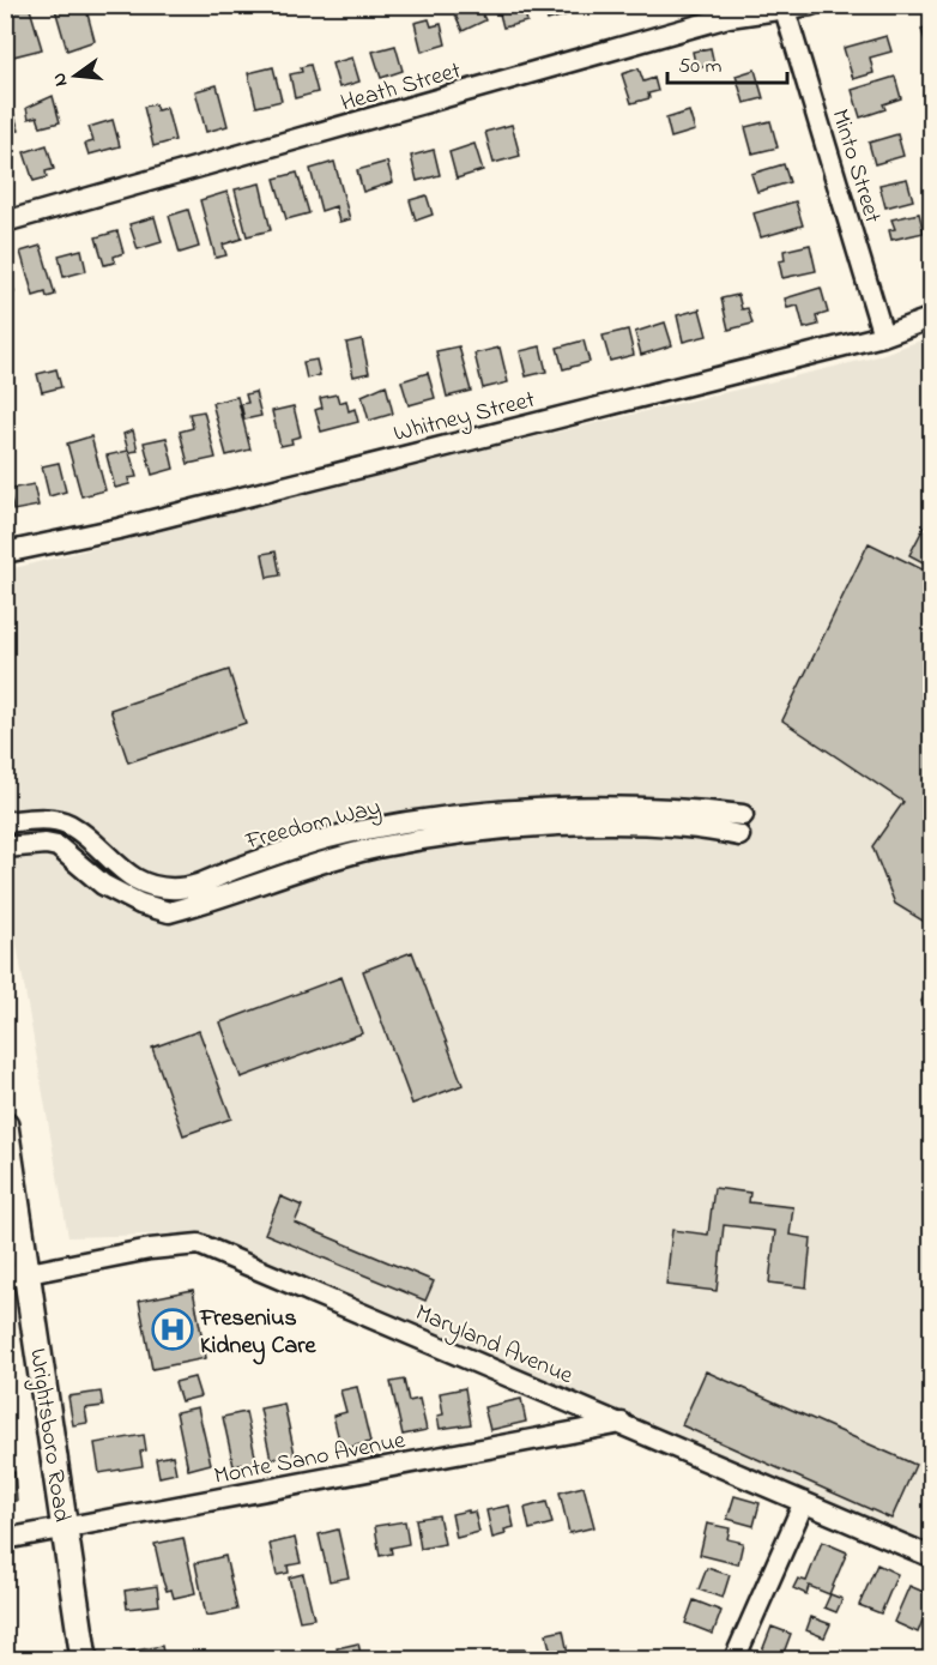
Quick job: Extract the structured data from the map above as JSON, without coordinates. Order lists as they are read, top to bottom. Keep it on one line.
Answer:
{"streets":{"main road":["Wrightsboro Road"],"street":["Heath Street","Minto Street","Whitney Street","Freedom Way","Maryland Avenue","Monte Sano Avenue"]},"crossings":[["Heath Street","Minto Street"],["Minto Street","Whitney Street"],["Maryland Avenue","Wrightsboro Road"],["Maryland Avenue","Monte Sano Avenue"],["Wrightsboro Road","Monte Sano Avenue"]],"places":{"hospital":["Fresenius Kidney Care"]},"scale_bar":"50 m","north":"left"}
